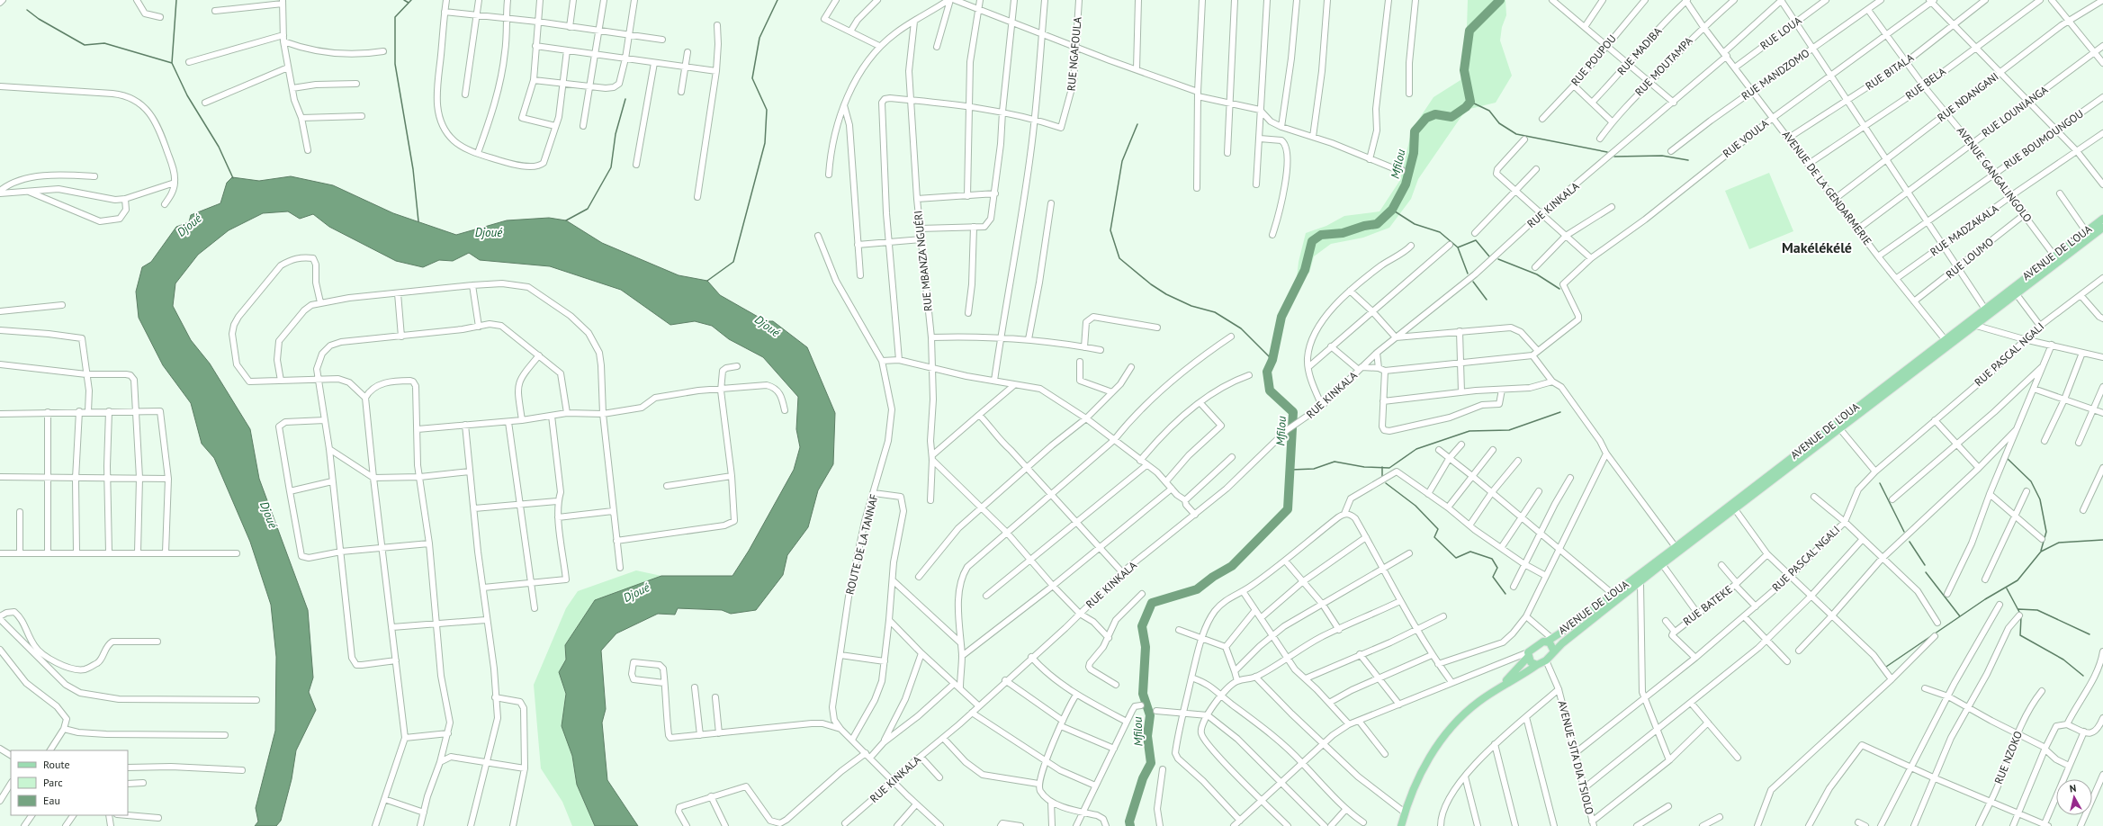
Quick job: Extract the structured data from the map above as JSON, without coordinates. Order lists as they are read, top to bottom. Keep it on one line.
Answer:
{"streets":{"main road":["AVENUE DE L'OUA"],"street":["RUE LOUA","RUE MADIBA","RUE NGAFOULA","RUE POUPOU","RUE MOUTAMPA","RUE BITALA","RUE MANDZOMO","RUE BELA","RUE NDANGANI","RUE LOUNIANGA","RUE VOULA","RUE BOUMOUNGOU","AVENUE GANGALINGOLO","AVENUE DE LA GENDARMERIE","RUE KINKALA","RUE MADZAKALA","RUE LOUMO","RUE MBANZA NGUÉRI","RUE PASCAL NGALI","ROUTE DE LA TANNAF","RUE BATEKE","AVENUE SITA DIA TSIOLO","RUE NZOKO"]},"crossings":[["RUE LOUA","AVENUE DE LA GENDARMERIE"],["RUE MADIBA","AVENUE DE LA GENDARMERIE"],["RUE MOUTAMPA","AVENUE DE LA GENDARMERIE"],["RUE BITALA","AVENUE GANGALINGOLO"],["RUE BITALA","AVENUE DE LA GENDARMERIE"],["RUE MANDZOMO","AVENUE GANGALINGOLO"],["RUE MANDZOMO","AVENUE DE LA GENDARMERIE"],["RUE BELA","AVENUE GANGALINGOLO"],["RUE BELA","AVENUE DE LA GENDARMERIE"],["RUE NDANGANI","AVENUE GANGALINGOLO"],["RUE NDANGANI","AVENUE DE LA GENDARMERIE"],["RUE LOUNIANGA","AVENUE GANGALINGOLO"],["RUE LOUNIANGA","AVENUE DE LA GENDARMERIE"],["RUE VOULA","AVENUE GANGALINGOLO"],["RUE VOULA","AVENUE DE LA GENDARMERIE"],["RUE BOUMOUNGOU","AVENUE GANGALINGOLO"],["RUE BOUMOUNGOU","AVENUE DE LA GENDARMERIE"],["AVENUE GANGALINGOLO","RUE MADZAKALA"],["AVENUE GANGALINGOLO","AVENUE DE L'OUA"],["AVENUE GANGALINGOLO","RUE LOUMO"],["AVENUE DE LA GENDARMERIE","RUE KINKALA"],["AVENUE DE LA GENDARMERIE","RUE MADZAKALA"],["AVENUE DE LA GENDARMERIE","AVENUE DE L'OUA"],["AVENUE DE LA GENDARMERIE","RUE LOUMO"],["RUE KINKALA","ROUTE DE LA TANNAF"],["AVENUE DE L'OUA","AVENUE SITA DIA TSIOLO"],["RUE PASCAL NGALI","RUE BATEKE"],["RUE PASCAL NGALI","AVENUE SITA DIA TSIOLO"]],"districts":["Makélékélé"],"water":["Mfilou","Djoué"],"legend":["Route","Parc","Eau"],"north":"top"}
